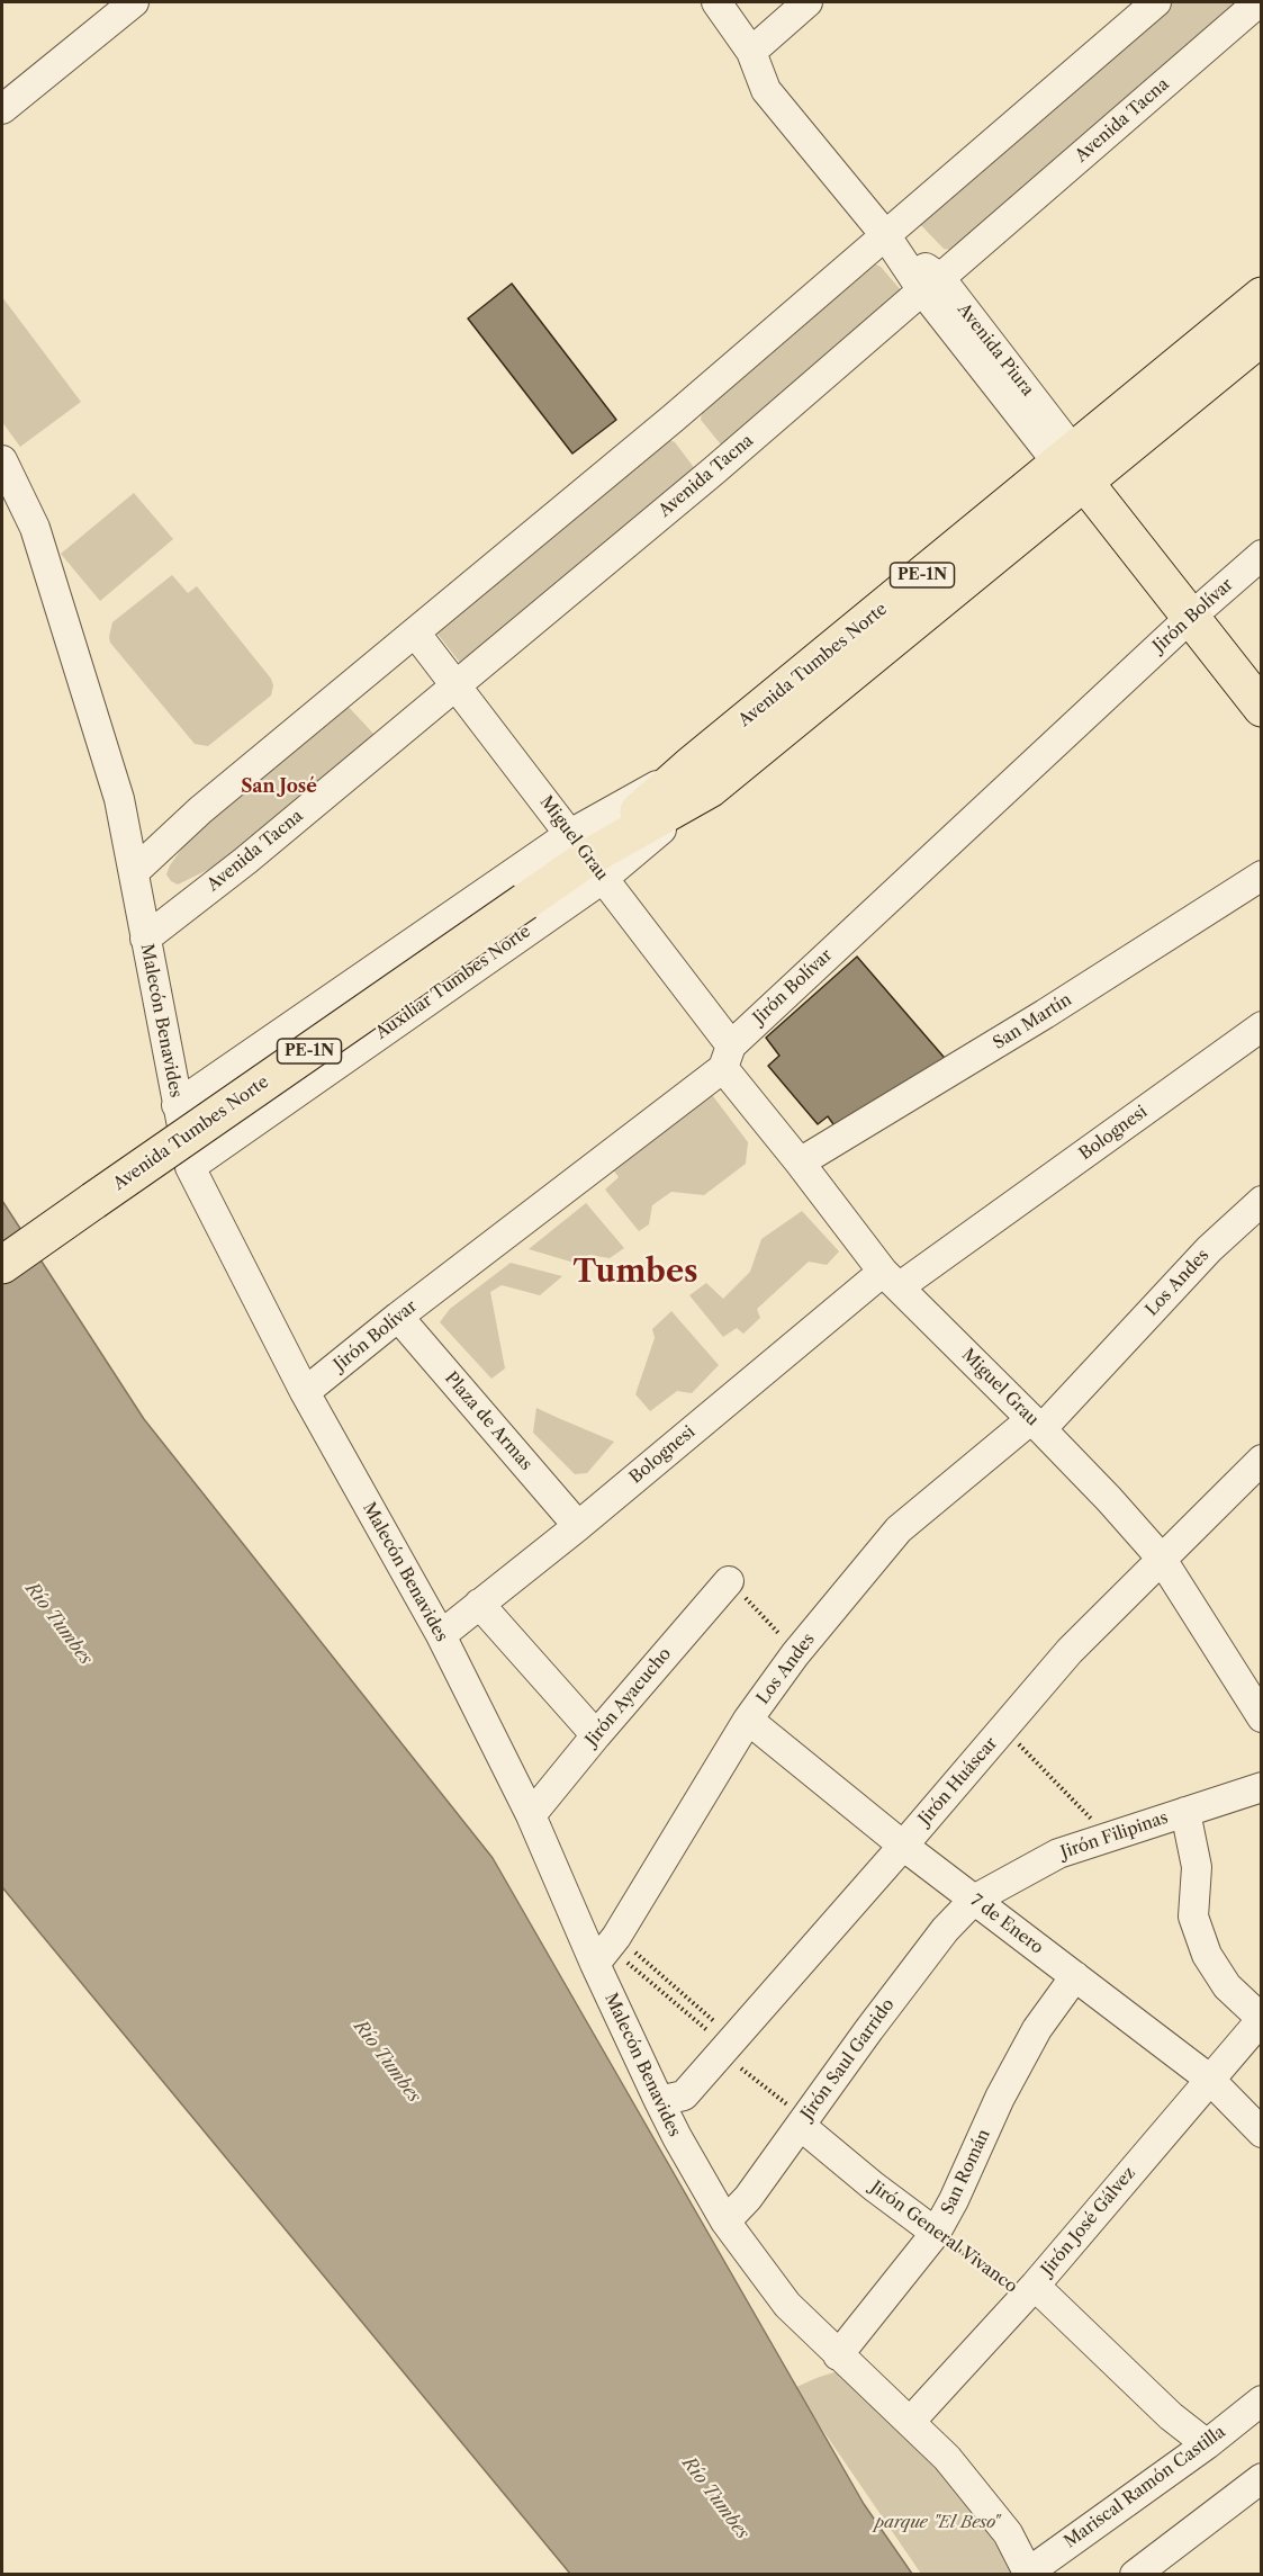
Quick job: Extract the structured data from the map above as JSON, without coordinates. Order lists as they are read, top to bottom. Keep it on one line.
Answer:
{"streets":{"main road":["Avenida Piura","PE-1N","Avenida Tumbes Norte"],"street":["Avenida Tacna","Jirón Bolívar","Miguel Grau","Auxiliar Tumbes Norte","Malecón Benavides","San Martín","Bolognesi","Los Andes","Plaza de Armas","Jirón Ayacucho","Jirón Huáscar","Jirón Filipinas","7 de Enero","Jirón Saul Garrido","San Román","Jirón José Gálvez","Jirón General Vivanco","Mariscal Ramón Castilla"]},"crossings":[["Avenida Tacna","Avenida Piura"],["Avenida Tacna","Miguel Grau"],["Avenida Tacna","Malecón Benavides"],["Avenida Piura","Jirón Bolívar"],["Avenida Piura","Avenida Tumbes Norte"],["Jirón Bolívar","Miguel Grau"],["Jirón Bolívar","Malecón Benavides"],["Jirón Bolívar","Plaza de Armas"],["Avenida Tumbes Norte","Miguel Grau"],["Avenida Tumbes Norte","Auxiliar Tumbes Norte"],["Miguel Grau","Auxiliar Tumbes Norte"],["Miguel Grau","San Martín"],["Miguel Grau","Bolognesi"],["Miguel Grau","Los Andes"],["Miguel Grau","Jirón Huáscar"],["Auxiliar Tumbes Norte","Malecón Benavides"],["Malecón Benavides","Bolognesi"],["Malecón Benavides","Los Andes"],["Malecón Benavides","Jirón Ayacucho"],["Malecón Benavides","Jirón Huáscar"],["Malecón Benavides","Jirón Saul Garrido"],["Malecón Benavides","San Román"],["Malecón Benavides","Jirón José Gálvez"],["Malecón Benavides","Mariscal Ramón Castilla"],["Bolognesi","Plaza de Armas"],["Los Andes","7 de Enero"],["Jirón Huáscar","7 de Enero"],["Jirón Filipinas","7 de Enero"],["Jirón Filipinas","Jirón Saul Garrido"],["7 de Enero","Jirón Saul Garrido"],["7 de Enero","San Román"],["7 de Enero","Jirón José Gálvez"],["Jirón Saul Garrido","Jirón General Vivanco"],["San Román","Jirón General Vivanco"],["Jirón José Gálvez","Jirón General Vivanco"],["Jirón General Vivanco","Mariscal Ramón Castilla"]],"districts":["San José","Tumbes"],"water":["Río Tumbes"],"parks":["parque \"El Beso\""]}
